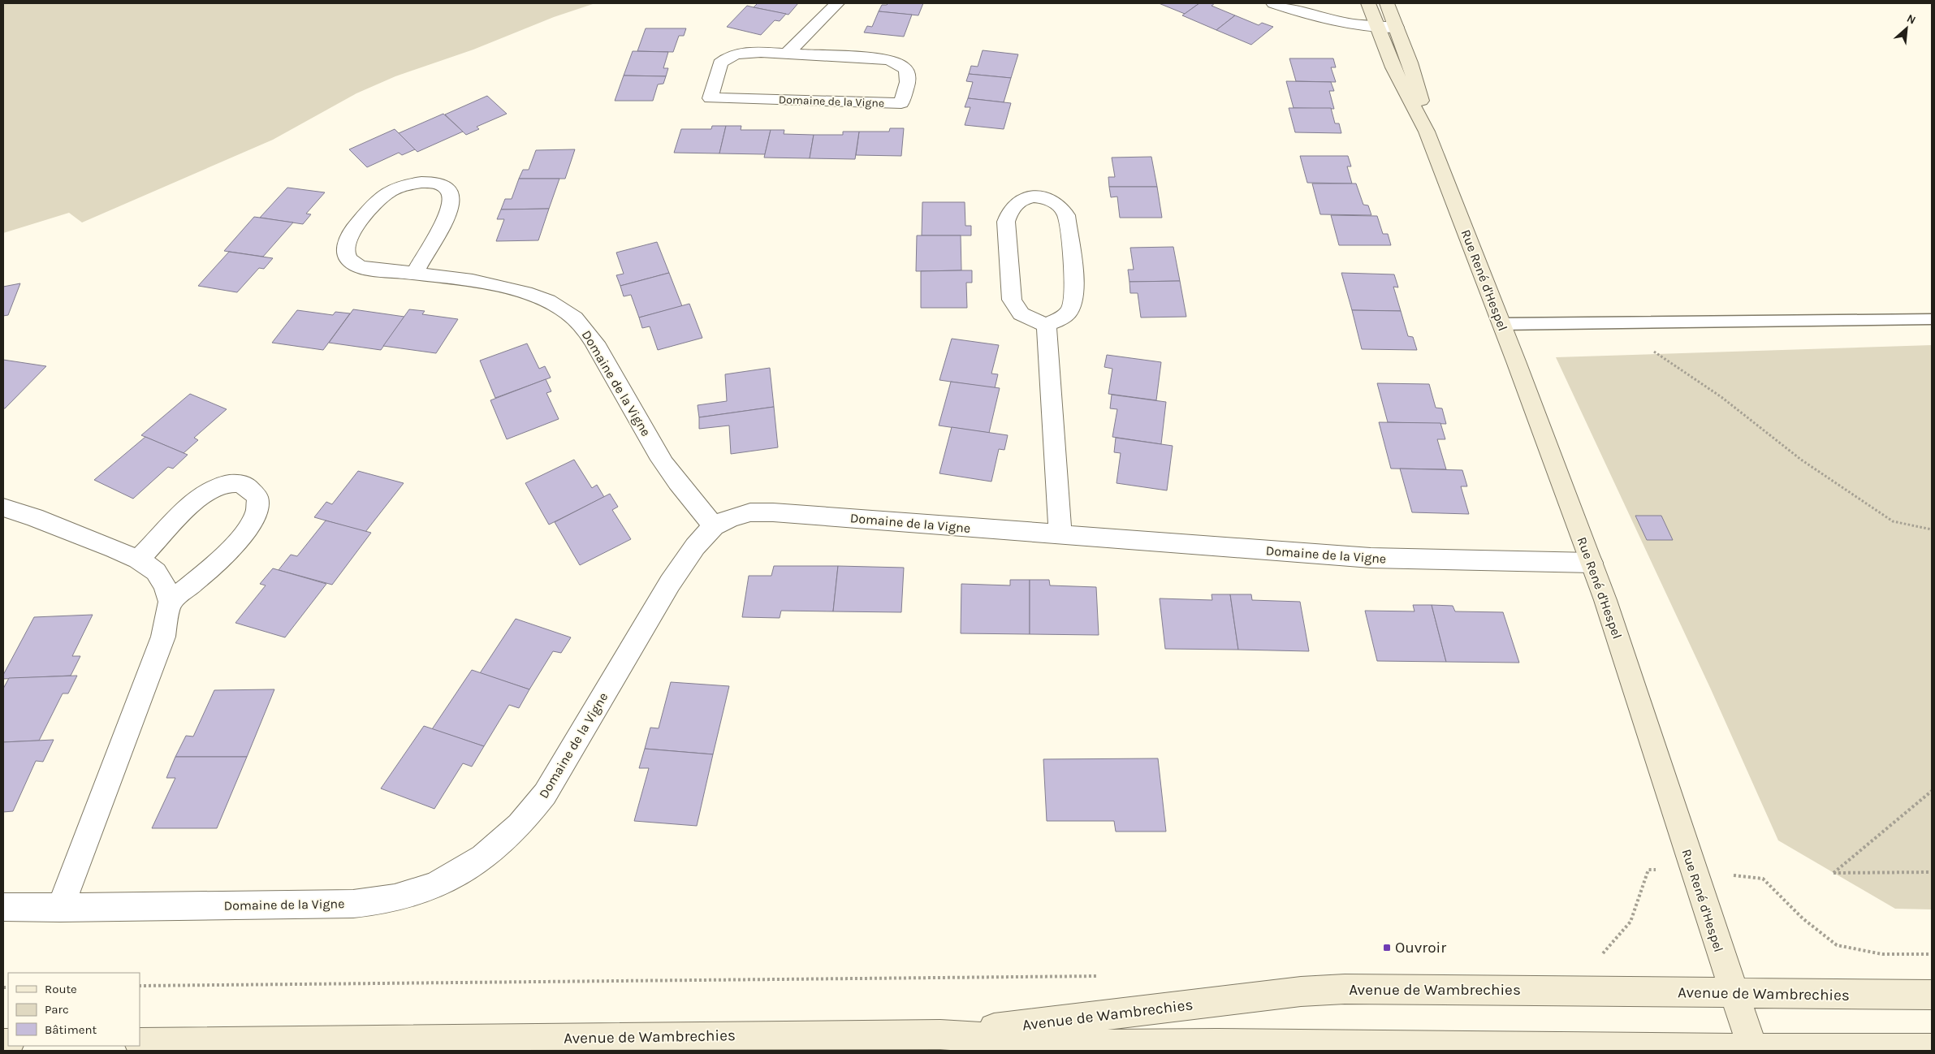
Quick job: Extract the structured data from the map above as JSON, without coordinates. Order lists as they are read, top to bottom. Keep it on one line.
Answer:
{"streets":{"main road":["Rue René d'Hespel","Avenue de Wambrechies"],"street":["Domaine de la Vigne"]},"crossings":[["Domaine de la Vigne","Rue René d'Hespel"],["Rue René d'Hespel","Avenue de Wambrechies"]],"places":{"transit":["Ouvroir"]},"legend":["Route","Parc","Bâtiment"],"north":"top right"}
